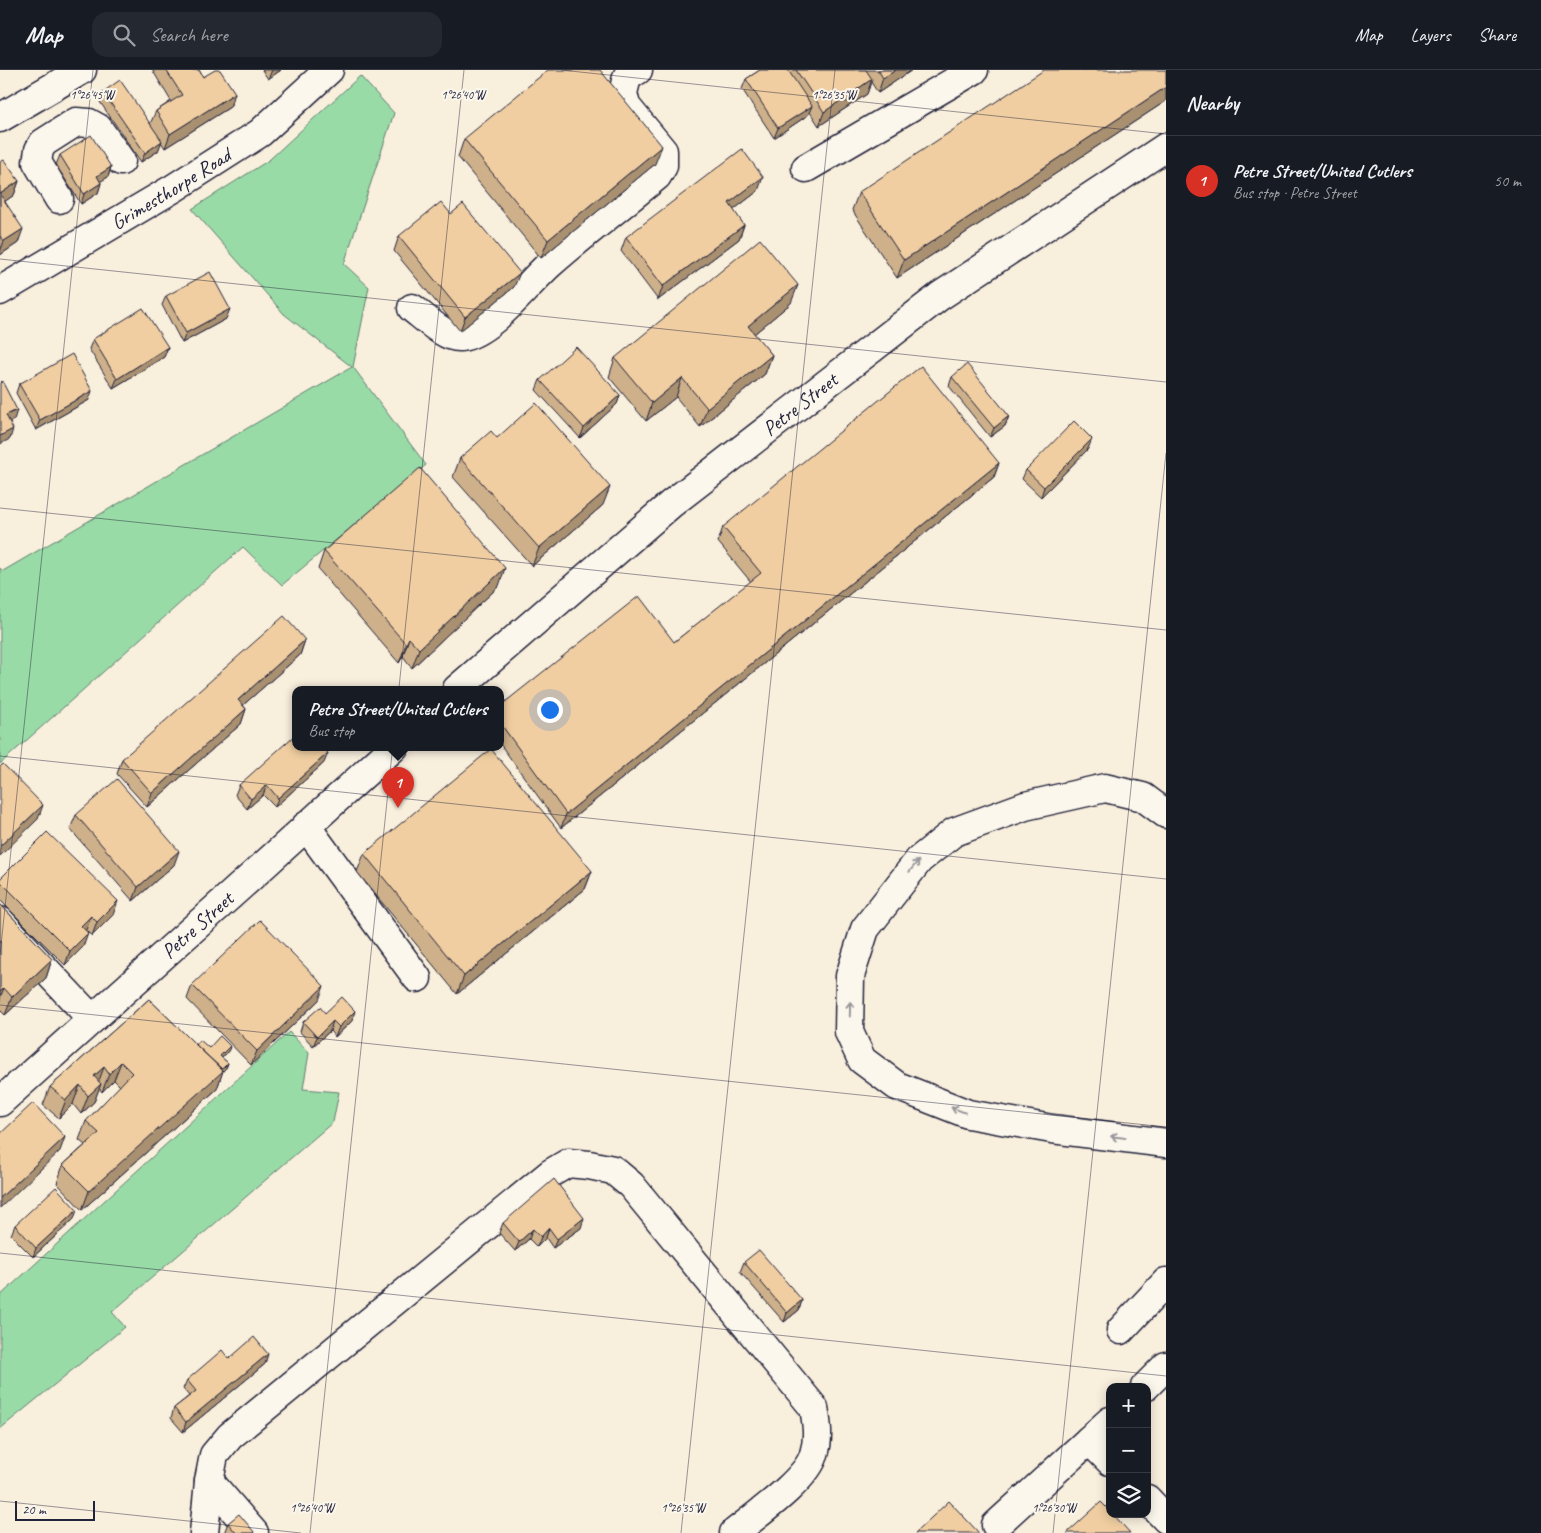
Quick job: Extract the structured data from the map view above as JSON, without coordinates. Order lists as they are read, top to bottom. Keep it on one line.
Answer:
{"streets":{"street":["Grimesthorpe Road","Petre Street"]},"scale_bar":"20 m","page":{"header":"Map","search":"Search here","nav":["Map","Layers","Share"],"heading":"Nearby","list":[{"mark":"1","name":"Petre Street/United Cutlers","note":"Bus stop · Petre Street","value":"50 m"}],"popup":["Petre Street/United Cutlers","Bus stop"],"pins":"1","map_buttons":["+","−"],"scale":"20 m"},"coordinates":["1°26'45\"W","1°26'40\"W","1°26'35\"W","1°26'30\"W"]}
